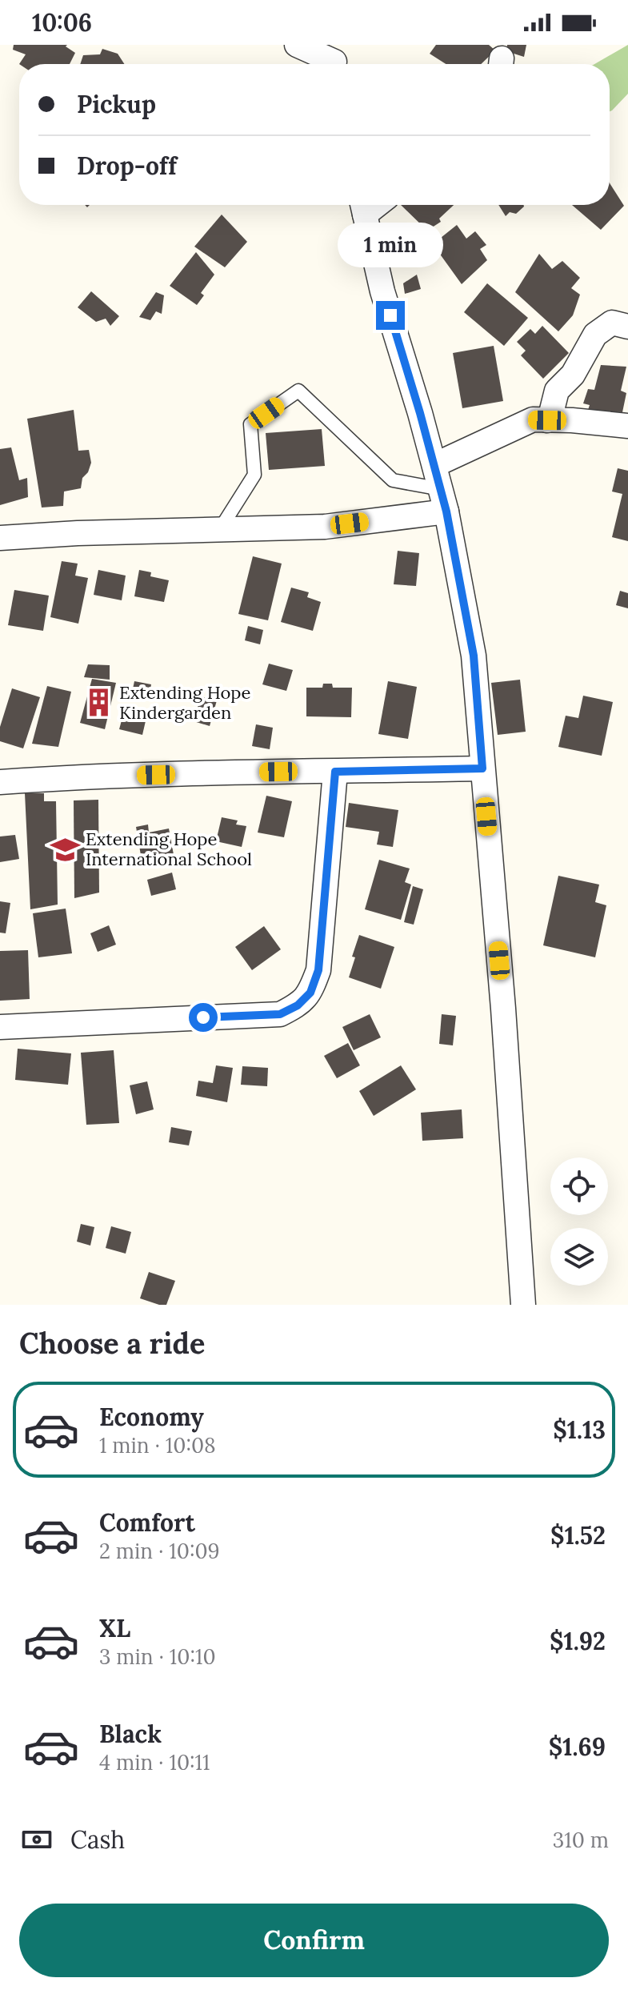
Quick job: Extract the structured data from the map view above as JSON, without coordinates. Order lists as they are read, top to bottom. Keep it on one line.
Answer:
{"places":{"building":["Extending Hope Kindergarden"],"school or university":["Extending Hope International School"]},"page":{"status":"10:06","banner":["Pickup","Drop-off"],"bubble":"1 min","heading":"Choose a ride","list":[{"name":"Economy","note":"1 min · 10:08","value":"$1.13"},{"name":"Comfort","note":"2 min · 10:09","value":"$1.52"},{"name":"XL","note":"3 min · 10:10","value":"$1.92"},{"name":"Black","note":"4 min · 10:11","value":"$1.69"}],"pay":["Cash","310 m"],"buttons":"Confirm"}}
